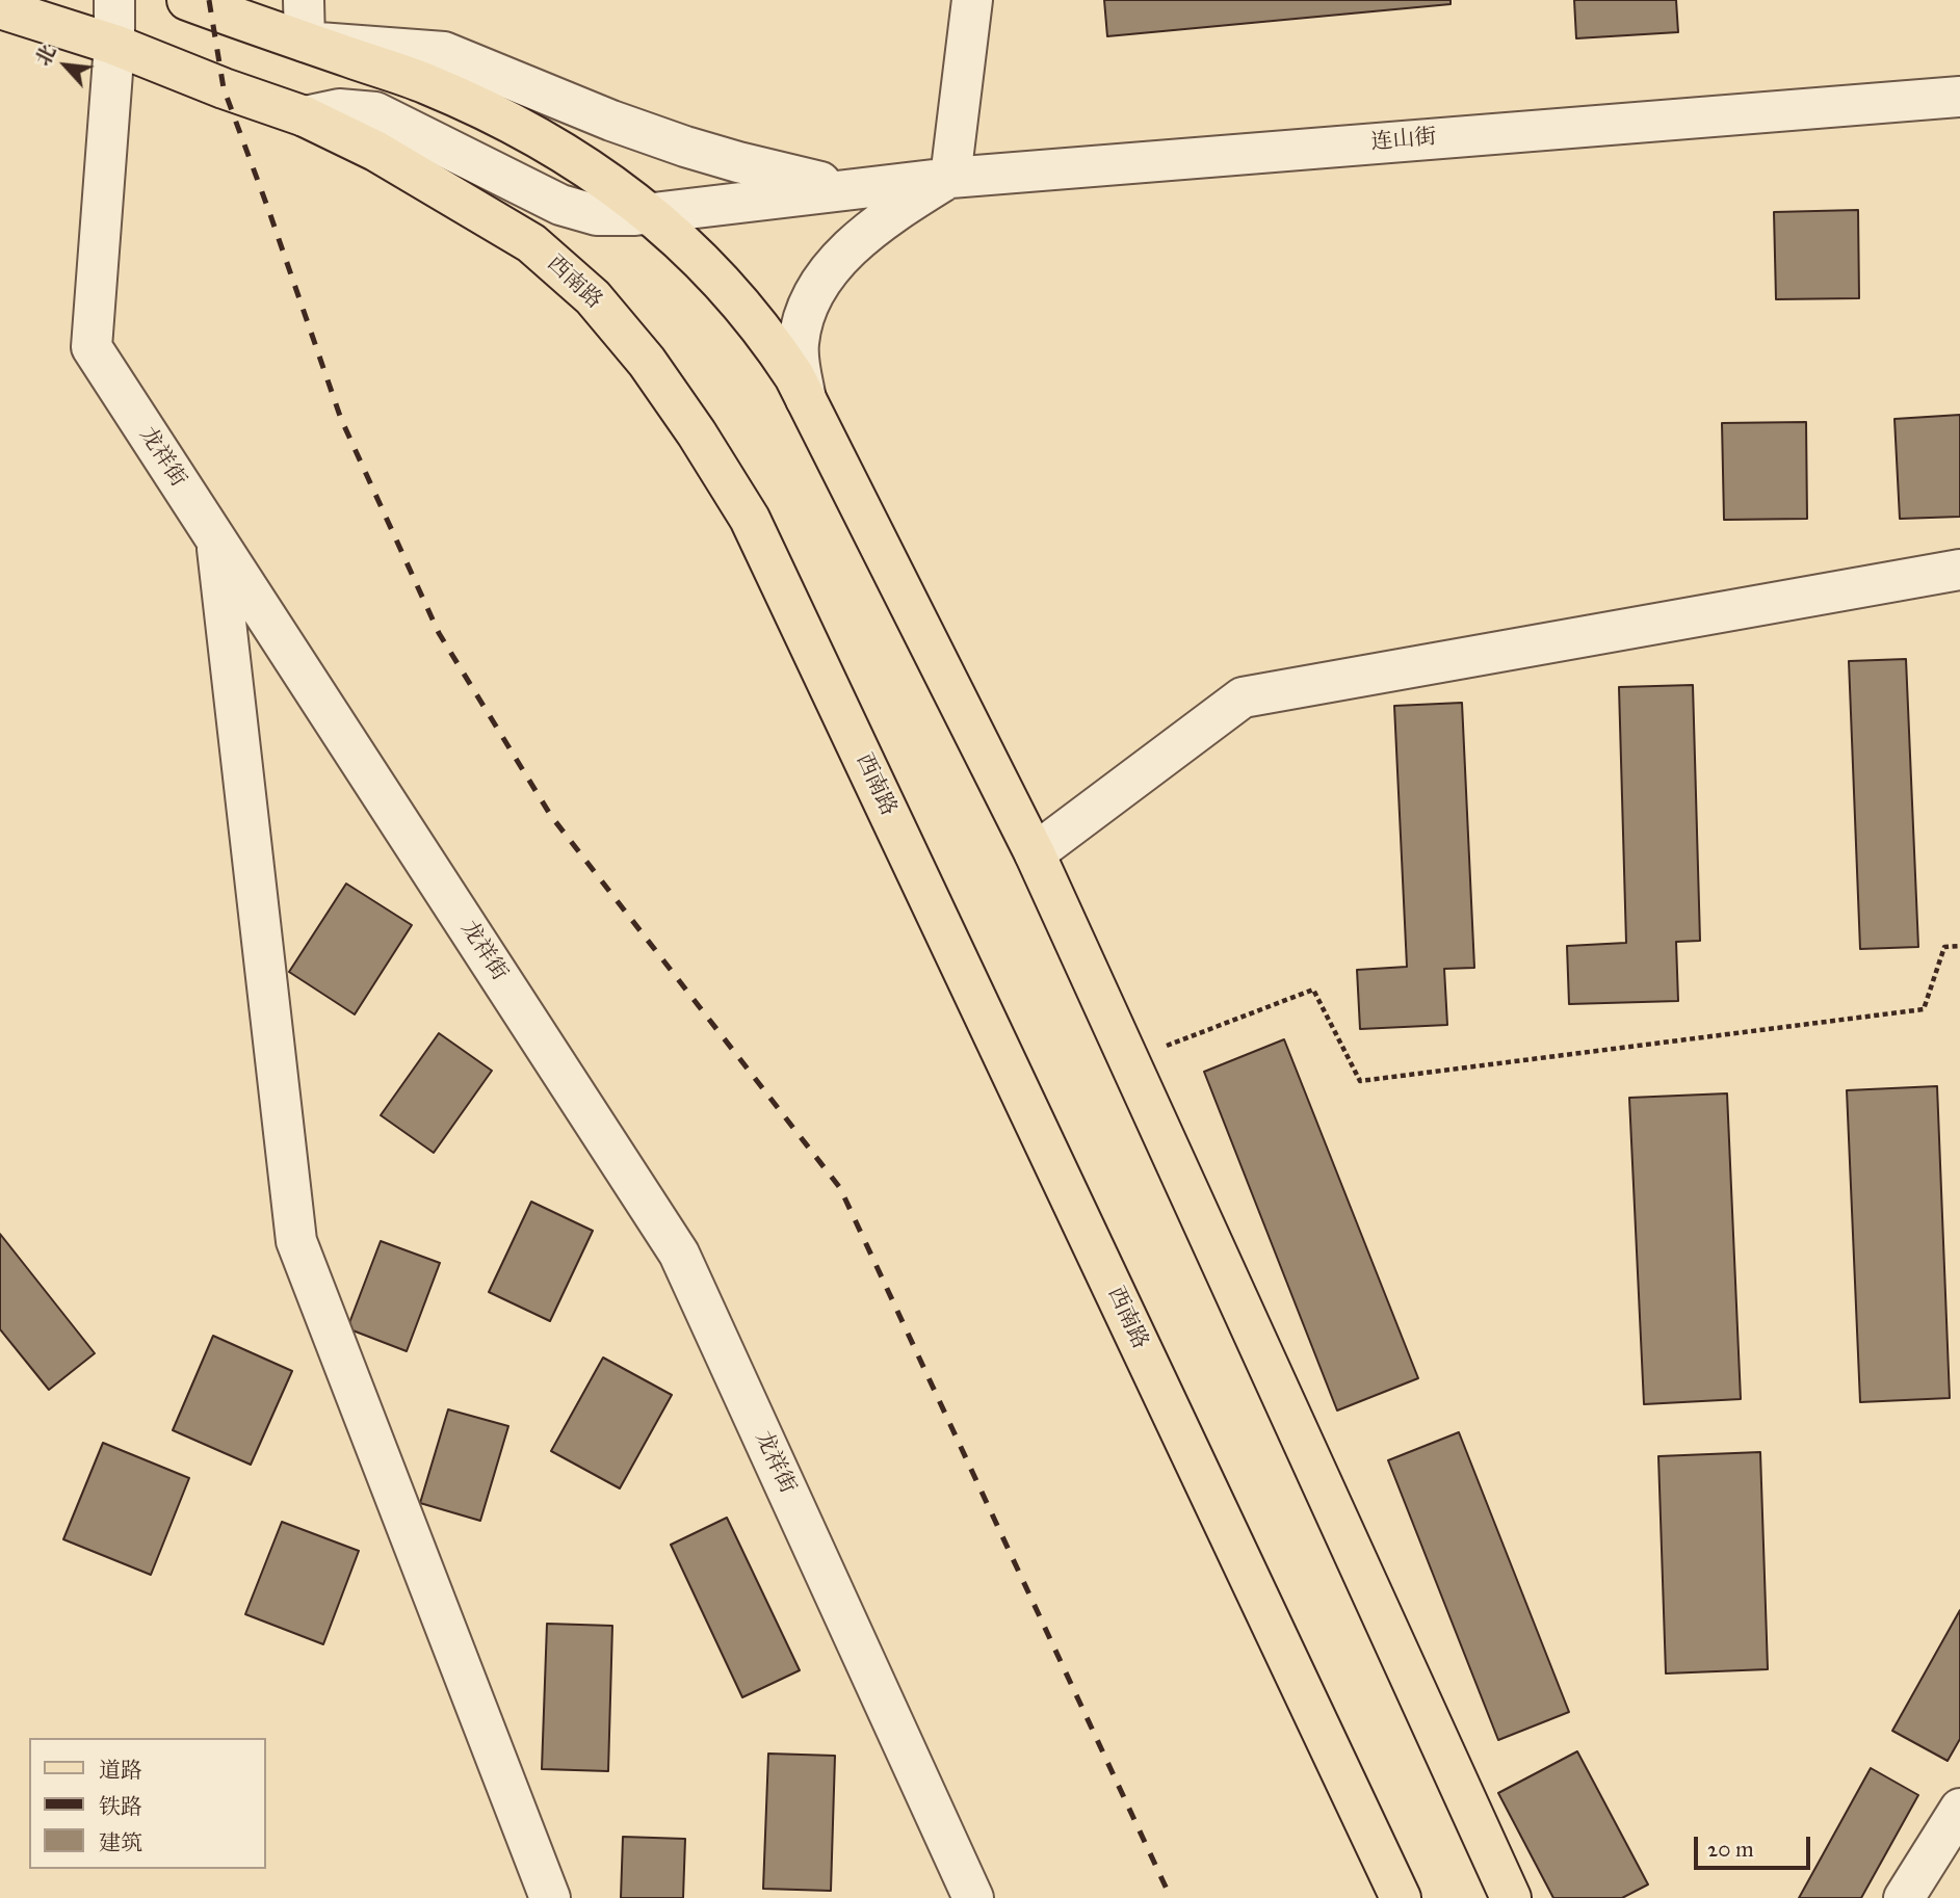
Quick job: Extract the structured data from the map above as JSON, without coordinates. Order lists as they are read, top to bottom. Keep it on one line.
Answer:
{"streets":{"main road":["西南路"],"street":["连山街","龙祥街"]},"crossings":[["连山街","西南路"],["西南路","龙祥街"]],"legend":["道路","铁路","建筑"],"scale_bar":"20 m","north":"top left"}
